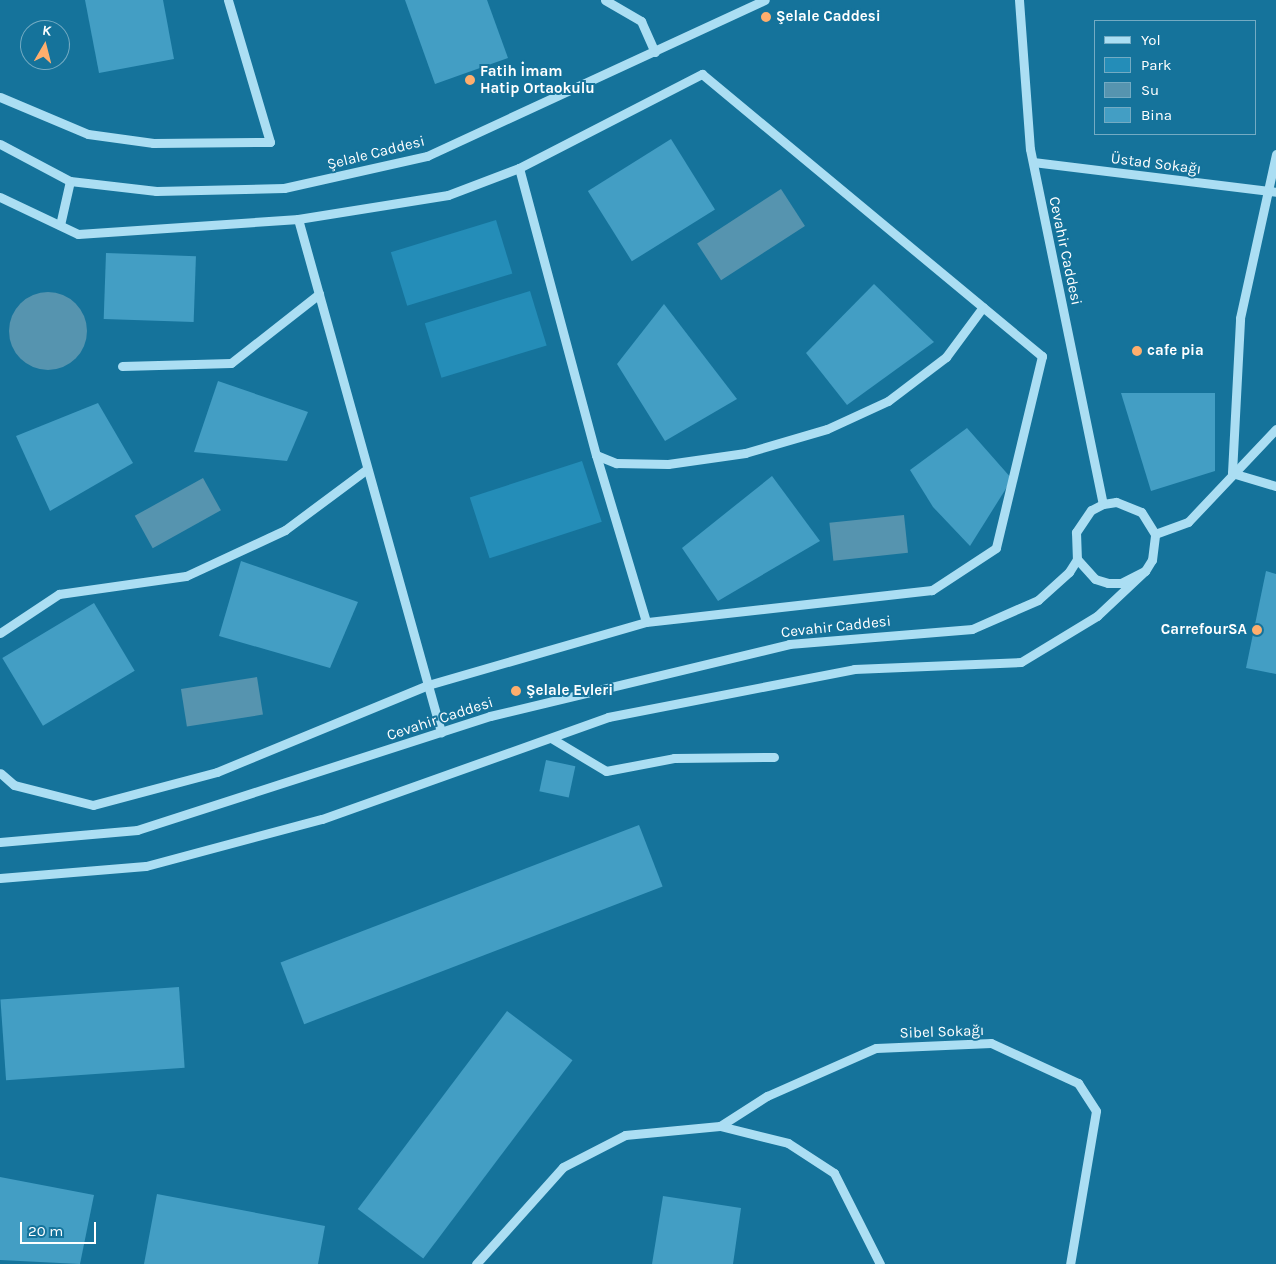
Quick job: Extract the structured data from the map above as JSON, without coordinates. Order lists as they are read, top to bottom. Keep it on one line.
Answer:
{"streets":{"street":["Şelale Caddesi","Üstad Sokağı","Cevahir Caddesi","Sibel Sokağı"]},"crossings":[["Üstad Sokağı","Cevahir Caddesi"]],"places":["Şelale Caddesi","Fatih İmam Hatip Ortaokulu","cafe pia","CarrefourSA","Şelale Evleri"],"legend":["Yol","Park","Su","Bina"],"scale_bar":"20 m","north":"top"}
